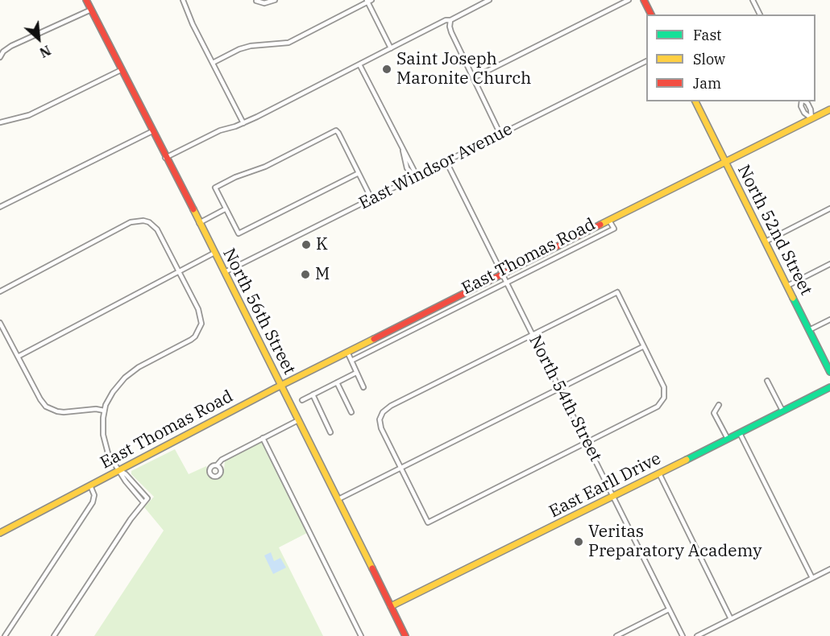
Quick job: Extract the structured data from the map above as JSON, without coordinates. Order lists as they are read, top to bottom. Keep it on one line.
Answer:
{"streets":{"main road":["North 52nd Street","East Thomas Road","North 56th Street","East Earll Drive"],"street":["East Windsor Avenue","North 54th Street"]},"crossings":[["East Windsor Avenue","North 56th Street"],["East Windsor Avenue","North 54th Street"],["North 52nd Street","East Thomas Road"],["East Thomas Road","North 56th Street"],["East Thomas Road","North 54th Street"],["North 56th Street","East Earll Drive"],["North 54th Street","East Earll Drive"]],"places":["Saint Joseph Maronite Church","K","M","Veritas Preparatory Academy"],"legend":["Fast","Slow","Jam"],"north":"bottom right"}
